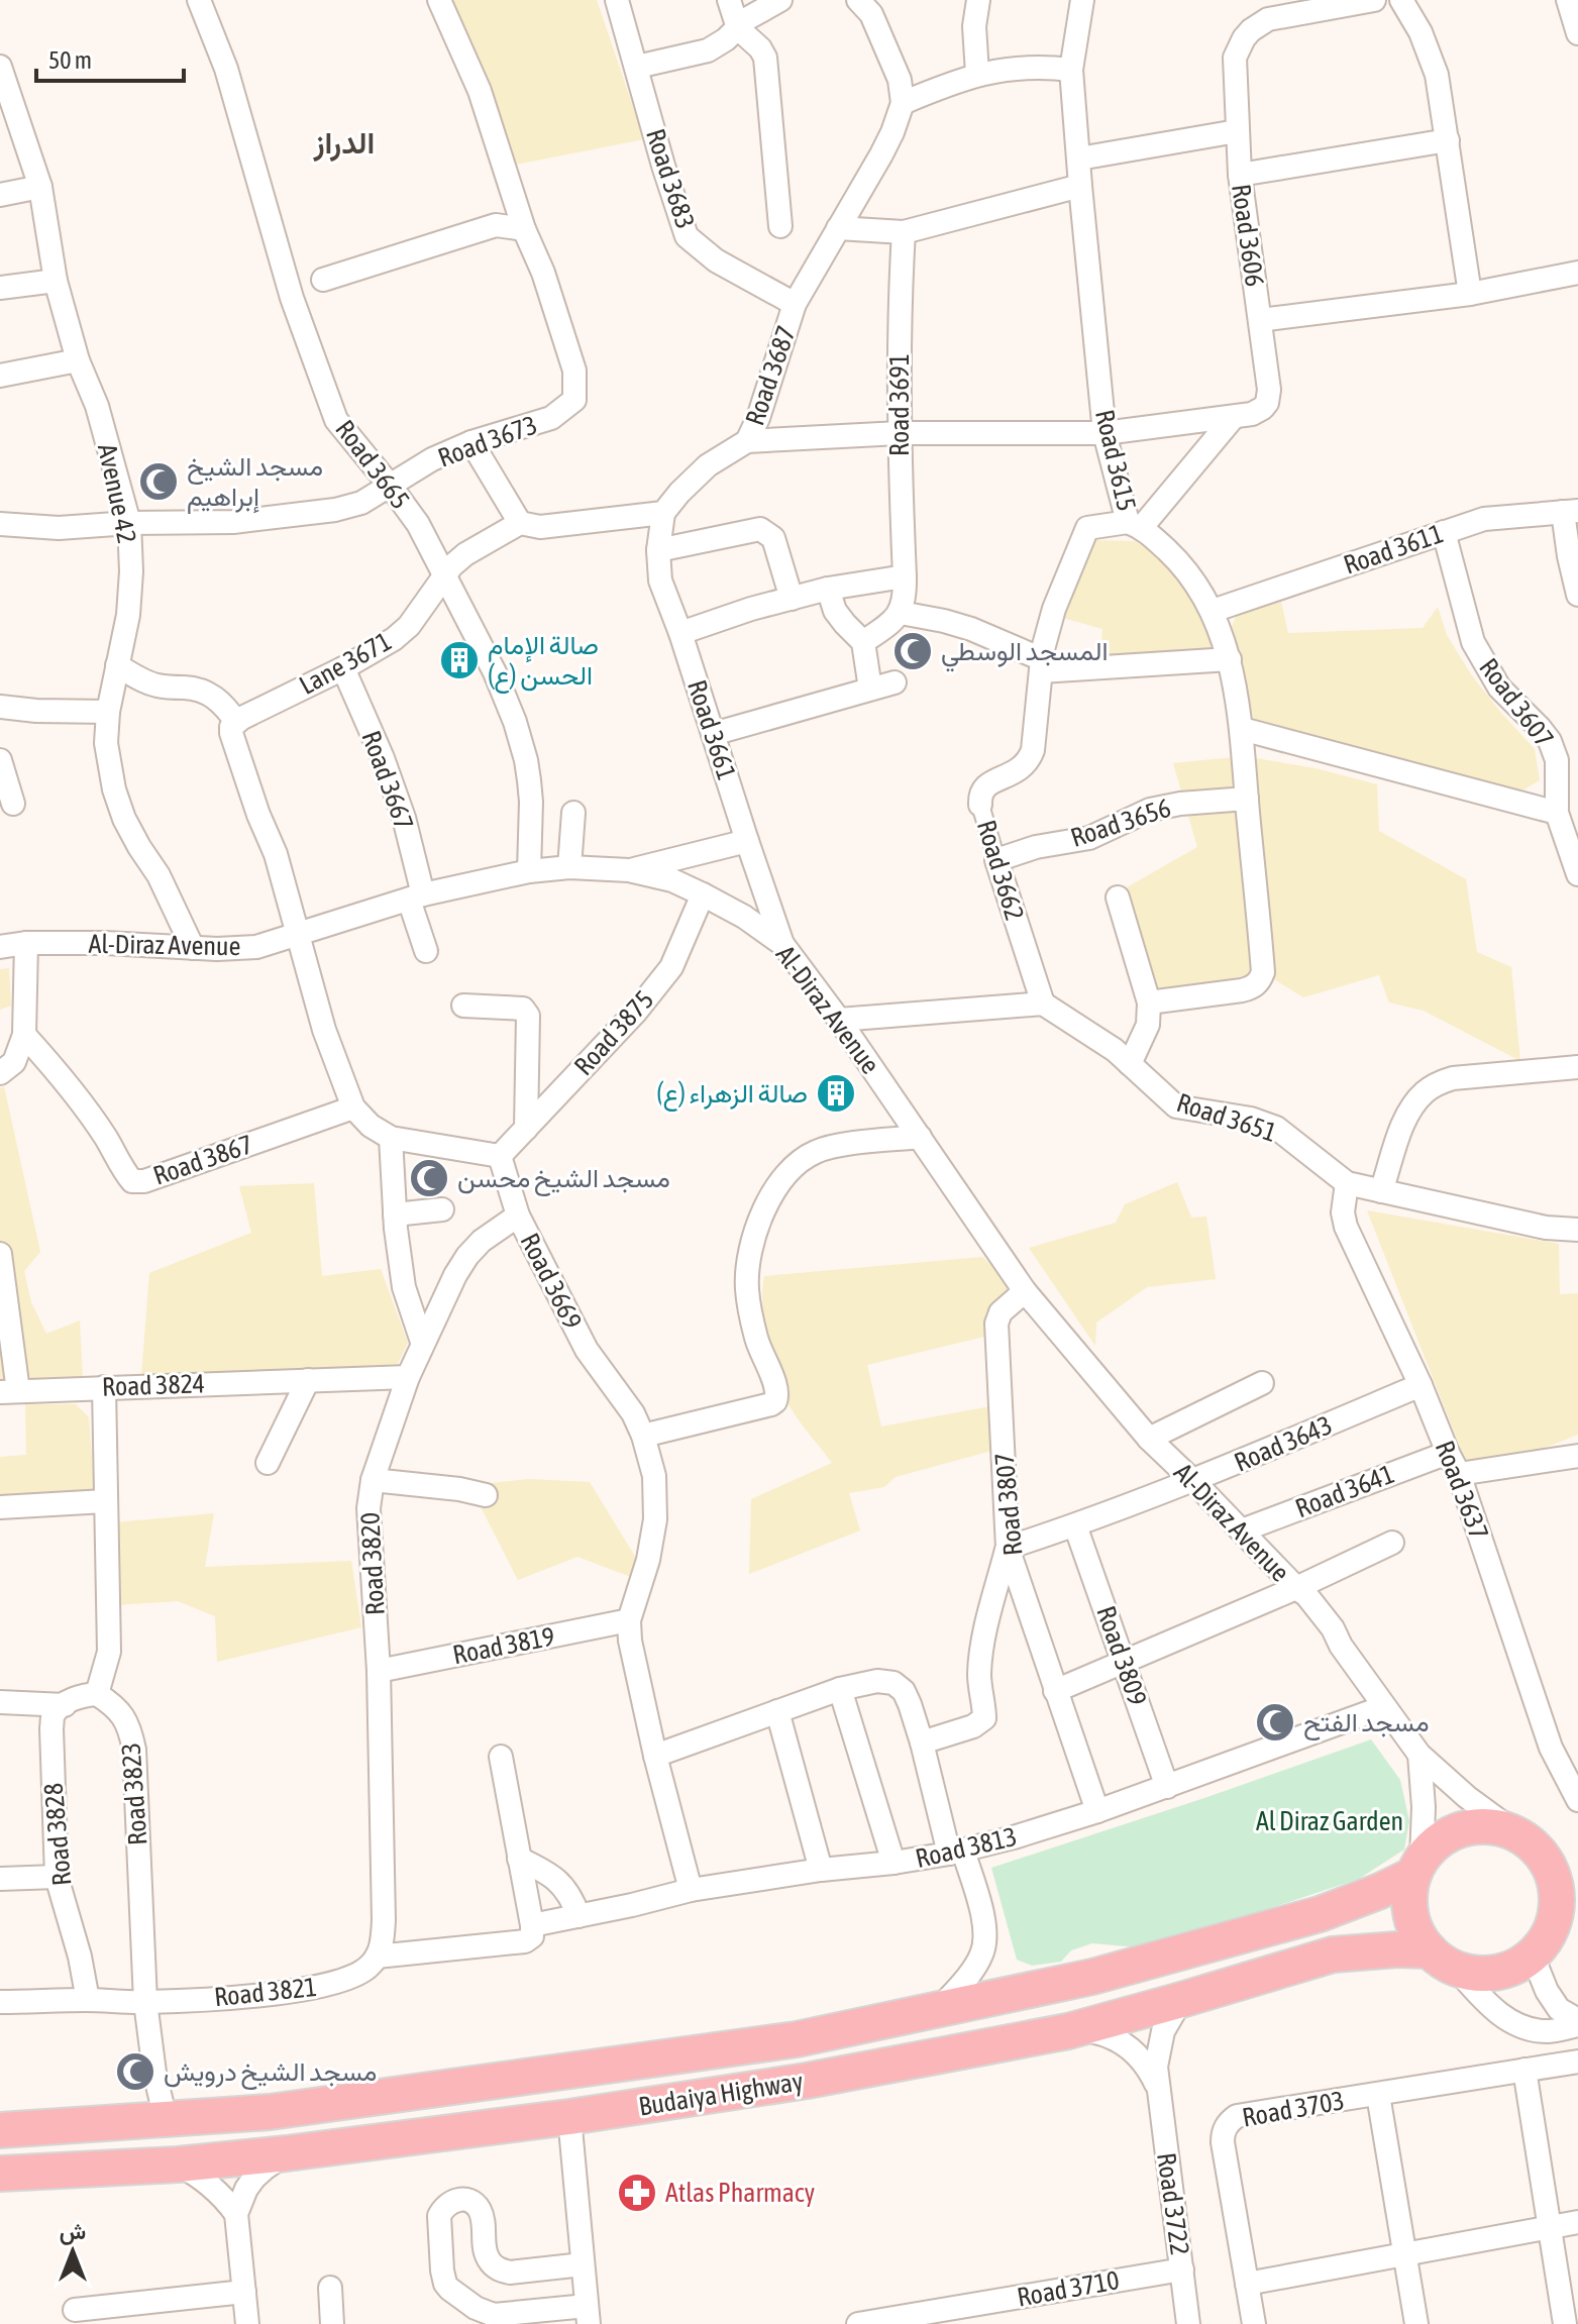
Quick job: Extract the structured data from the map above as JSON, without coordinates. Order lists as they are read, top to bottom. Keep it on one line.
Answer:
{"streets":{"main road":["Budaiya Highway"],"street":["Road 3683","Road 3606","Road 3687","Road 3691","Road 3673","Road 3615","Road 3665","Avenue 42","Road 3611","Lane 3671","Road 3607","Road 3661","Road 3667","Road 3656","Road 3662","Al-Diraz Avenue","Road 3875","Road 3651","Road 3867","Road 3669","Road 3824","Road 3643","Road 3637","Road 3641","Road 3807","Road 3820","Road 3819","Road 3809","Road 3823","Road 3828","Road 3813","Road 3821","Road 3703","Road 3722","Road 3710"]},"crossings":[["Road 3683","Road 3687"],["Road 3606","Road 3687"],["Road 3606","Road 3691"],["Road 3606","Road 3615"],["Road 3687","Road 3661"],["Road 3673","Road 3665"],["Road 3673","Avenue 42"],["Road 3615","Road 3611"],["Road 3615","Road 3656"],["Road 3665","Lane 3671"],["Road 3665","Al-Diraz Avenue"],["Avenue 42","Al-Diraz Avenue"],["Road 3611","Road 3607"],["Lane 3671","Road 3667"],["Road 3661","Al-Diraz Avenue"],["Road 3667","Al-Diraz Avenue"],["Road 3656","Road 3662"],["Road 3662","Road 3651"],["Al-Diraz Avenue","Road 3875"],["Al-Diraz Avenue","Road 3643"],["Al-Diraz Avenue","Road 3641"],["Al-Diraz Avenue","Road 3807"],["Al-Diraz Avenue","Road 3813"],["Al-Diraz Avenue","Budaiya Highway"],["Road 3875","Road 3669"],["Road 3651","Road 3637"],["Road 3669","Road 3820"],["Road 3669","Road 3819"],["Road 3669","Road 3813"],["Road 3824","Road 3820"],["Road 3643","Road 3637"],["Road 3643","Road 3807"],["Road 3643","Road 3809"],["Road 3637","Road 3641"],["Road 3807","Road 3813"],["Road 3820","Road 3819"],["Road 3820","Road 3821"],["Road 3809","Road 3813"],["Road 3823","Road 3821"],["Road 3823","Budaiya Highway"],["Budaiya Highway","Road 3722"],["Road 3722","Road 3710"]],"districts":["الدراز"],"parks":["Al Diraz Garden"],"places":{"mosque":["مسجد الشيخ إبراهيم","المسجد الوسطي","مسجد الشيخ محسن","مسجد الفتح","مسجد الشيخ درويش"],"building":["صالة الإمام الحسن (ع)","(ع) صالة الزهراء"],"pharmacy":["Atlas Pharmacy"]},"scale_bar":"50 m","north":"top"}
